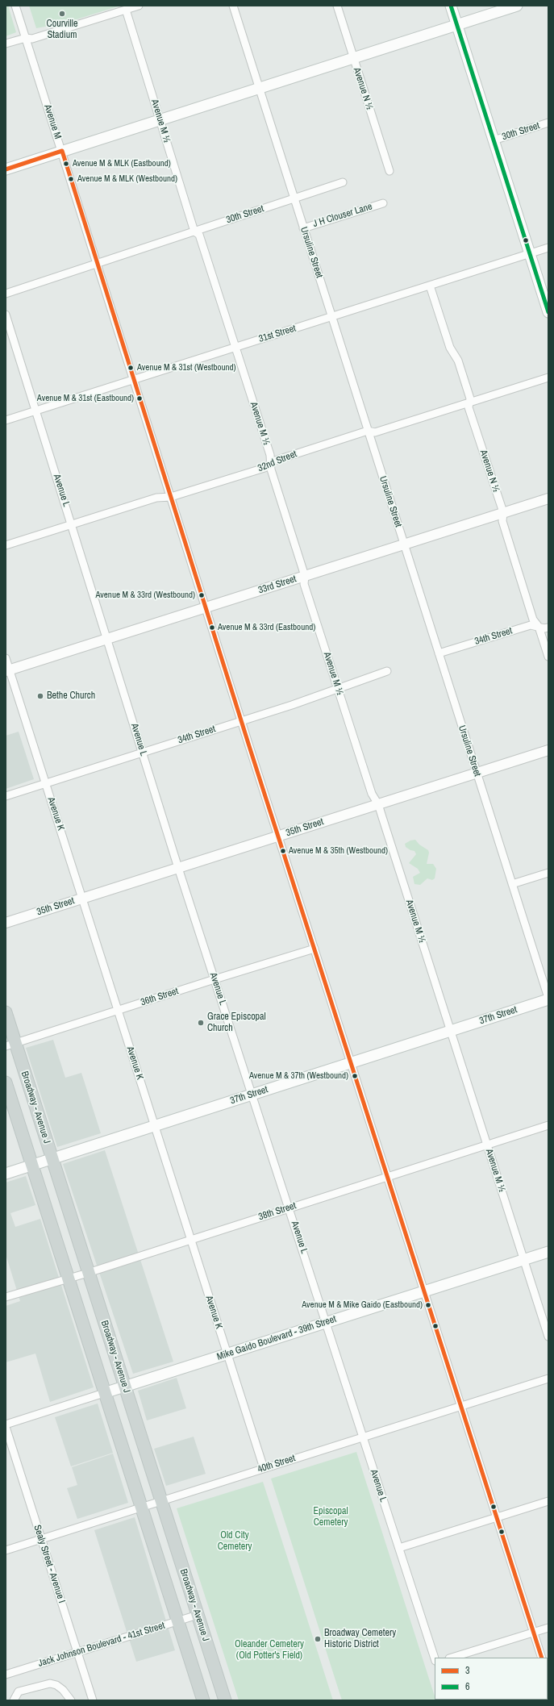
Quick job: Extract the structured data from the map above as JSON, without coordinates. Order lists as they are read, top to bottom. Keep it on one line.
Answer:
{"streets":{"main road":["37th Street","Broadway - Avenue J","Mike Gaido Boulevard - 39th Street"],"street":["Avenue N ½","Avenue M ½","Avenue M","30th Street","J H Clouser Lane","Ursuline Street","31st Street","32nd Street","Avenue L","33rd Street","34th Street","Avenue K","35th Street","36th Street","38th Street","40th Street","Sealy Street - Avenue I","Jack Johnson Boulevard - 41st Street"]},"crossings":[["Avenue N ½","31st Street"],["Avenue N ½","32nd Street"],["Avenue N ½","33rd Street"],["Avenue N ½","34th Street"],["Avenue M ½","30th Street"],["Avenue M ½","31st Street"],["Avenue M ½","32nd Street"],["Avenue M ½","33rd Street"],["Avenue M ½","34th Street"],["Avenue M ½","35th Street"],["Avenue M ½","37th Street"],["Avenue M ½","38th Street"],["Avenue M ½","Mike Gaido Boulevard - 39th Street"],["Avenue M","30th Street"],["Avenue M","31st Street"],["Avenue M","32nd Street"],["Avenue M","33rd Street"],["Avenue M","34th Street"],["Avenue M","35th Street"],["Avenue M","36th Street"],["Avenue M","37th Street"],["Avenue M","38th Street"],["Avenue M","Mike Gaido Boulevard - 39th Street"],["Avenue M","40th Street"],["30th Street","Ursuline Street"],["J H Clouser Lane","Ursuline Street"],["Ursuline Street","31st Street"],["Ursuline Street","32nd Street"],["Ursuline Street","33rd Street"],["Ursuline Street","34th Street"],["Ursuline Street","35th Street"],["Ursuline Street","37th Street"],["31st Street","Avenue L"],["32nd Street","Avenue L"],["Avenue L","33rd Street"],["Avenue L","34th Street"],["Avenue L","35th Street"],["Avenue L","36th Street"],["Avenue L","37th Street"],["Avenue L","38th Street"],["Avenue L","Mike Gaido Boulevard - 39th Street"],["Avenue L","40th Street"],["33rd Street","Avenue K"],["34th Street","Avenue K"],["Avenue K","35th Street"],["Avenue K","36th Street"],["Avenue K","37th Street"],["Avenue K","38th Street"],["Avenue K","Mike Gaido Boulevard - 39th Street"],["Avenue K","40th Street"],["36th Street","Broadway - Avenue J"],["37th Street","Broadway - Avenue J"],["Broadway - Avenue J","38th Street"],["Broadway - Avenue J","Mike Gaido Boulevard - 39th Street"],["Broadway - Avenue J","40th Street"],["Broadway - Avenue J","Jack Johnson Boulevard - 41st Street"],["40th Street","Sealy Street - Avenue I"],["Sealy Street - Avenue I","Jack Johnson Boulevard - 41st Street"]],"parks":["Episcopal Cemetery","Old City Cemetery","Oleander Cemetery (Old Potter's Field)"],"places":["Courville Stadium","Avenue M & MLK (Eastbound)","Avenue M & MLK (Westbound)","Avenue M & 31st (Westbound)","Avenue M & 31st (Eastbound)","Avenue M & 33rd (Westbound)","Avenue M & 33rd (Eastbound)","Bethe Church","Avenue M & 35th (Westbound)","Grace Episcopal Church","Avenue M & 37th (Westbound)","Avenue M & Mike Gaido (Eastbound)","Broadway Cemetery Historic District"],"lines":["transit line 6","transit line 3"],"legend":["3","6"]}
